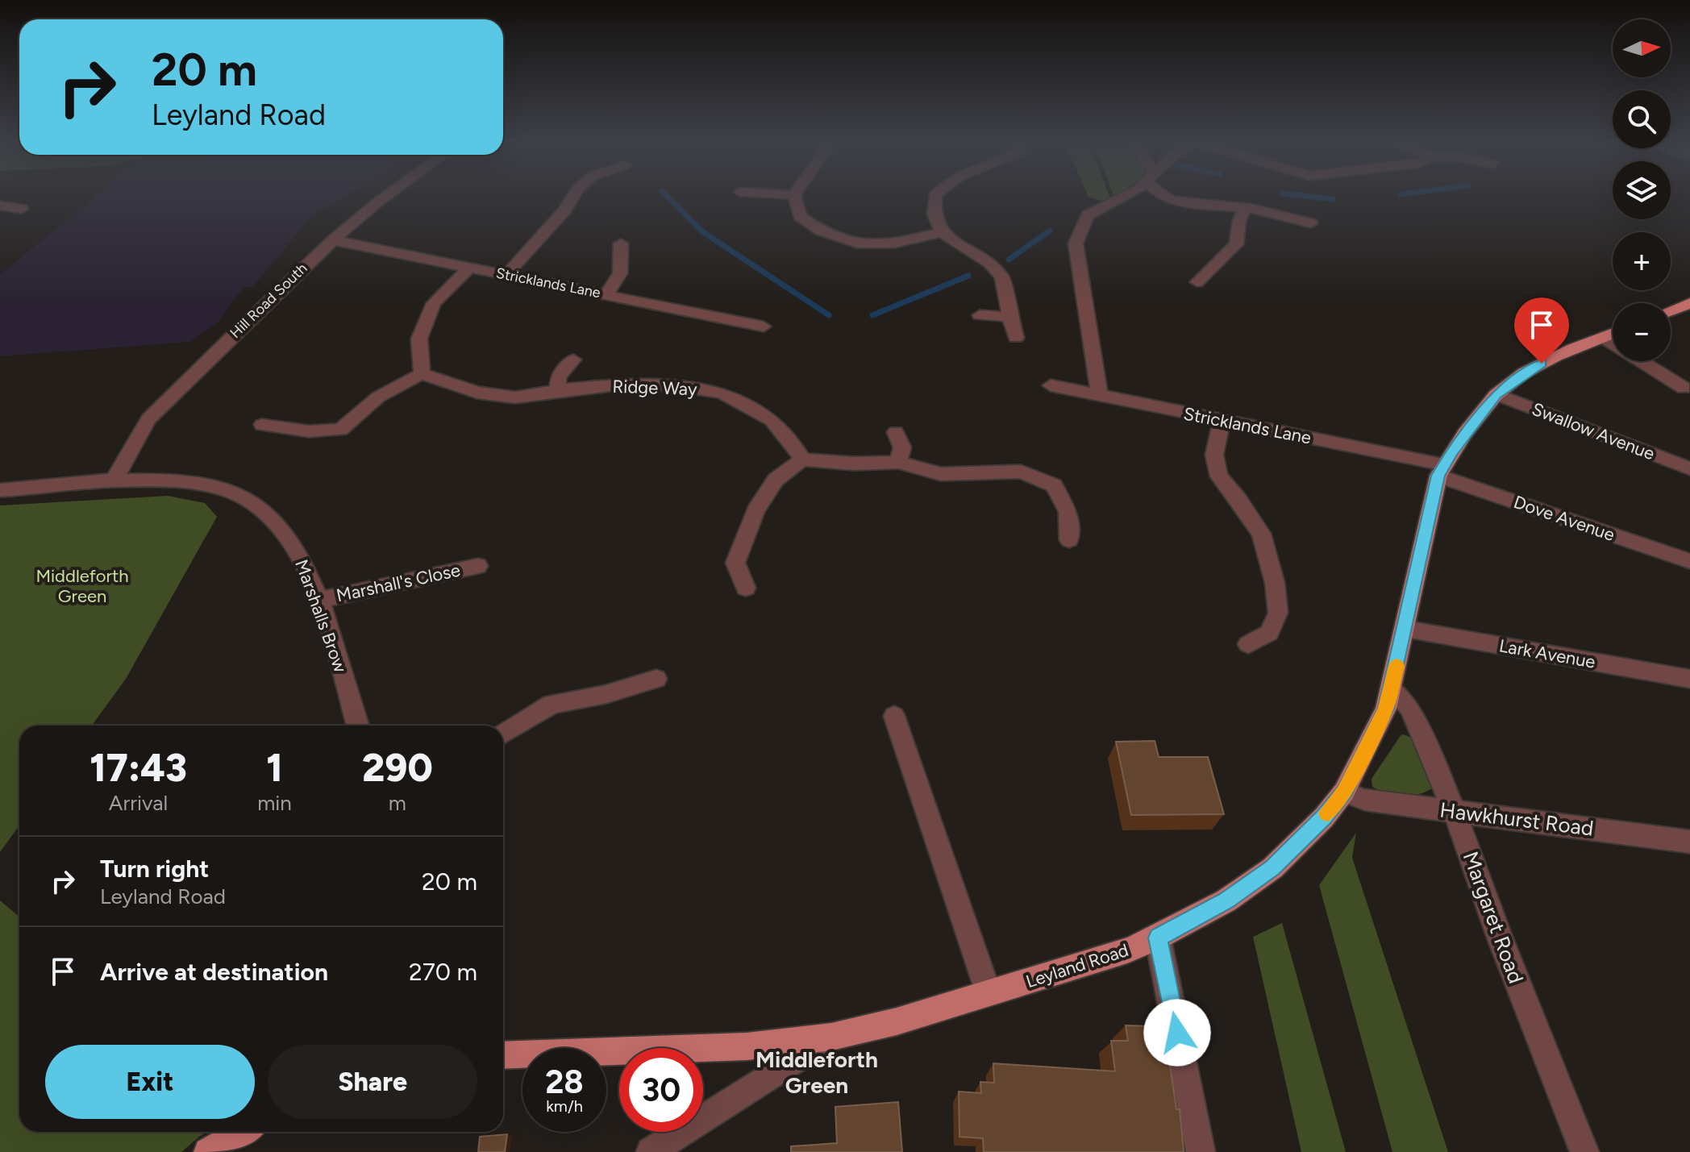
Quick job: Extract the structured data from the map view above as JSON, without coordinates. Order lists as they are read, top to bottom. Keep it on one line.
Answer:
{"streets":{"main road":["Leyland Road"],"street":["Stricklands Lane","Hill Road South","Ridge Way","Swallow Avenue","Dove Avenue","Marshall's Close","Marshalls Brow","Lark Avenue","Hawkhurst Road","Margaret Road"]},"crossings":[["Stricklands Lane","Hill Road South"],["Stricklands Lane","Dove Avenue"],["Stricklands Lane","Leyland Road"],["Hill Road South","Marshalls Brow"],["Swallow Avenue","Leyland Road"],["Dove Avenue","Leyland Road"],["Marshall's Close","Marshalls Brow"],["Lark Avenue","Leyland Road"],["Hawkhurst Road","Margaret Road"],["Hawkhurst Road","Leyland Road"],["Margaret Road","Leyland Road"]],"districts":["Middleforth Green"],"parks":["Middleforth Green"],"north":"right","page":{"map_buttons":["+","−"],"turn":["20 m","Leyland Road"],"eta":["17:43","Arrival","1","min","290","m"],"list":[{"name":"Turn right","note":"Leyland Road","value":"20 m"},{"name":"Arrive at destination","value":"270 m"}],"buttons":["Exit","Share"],"speed":"28 km/h","limit":"30"}}
